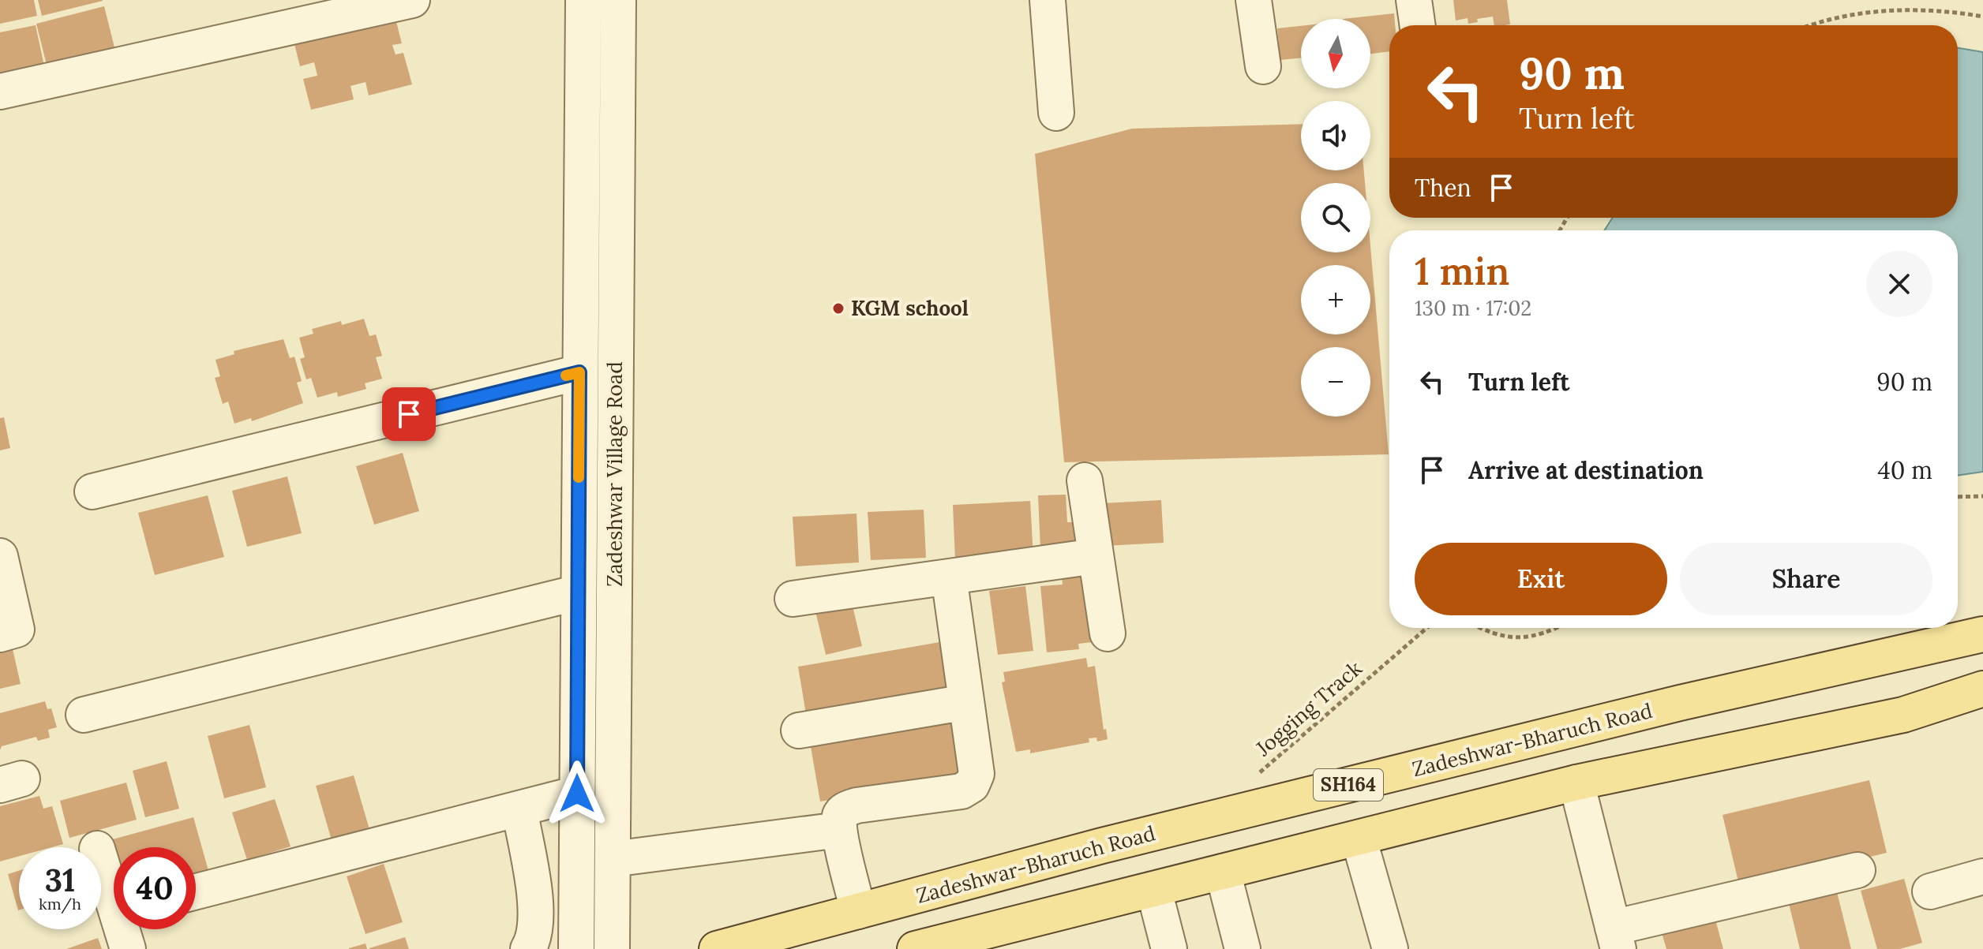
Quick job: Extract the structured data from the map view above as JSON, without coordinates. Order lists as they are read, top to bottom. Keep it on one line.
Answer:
{"streets":{"main road":["Zadeshwar-Bharuch Road","SH164"],"street":["Zadeshwar Village Road"],"path":["Jogging Track"]},"places":["KGM school"],"north":"bottom","page":{"map_buttons":["+","−"],"turn":["90 m","Turn left"],"then":"Then","heading":["1 min","130 m · 17:02"],"list":[{"name":"Turn left","value":"90 m"},{"name":"Arrive at destination","value":"40 m"}],"buttons":["Exit","Share"],"speed":"31 km/h","limit":"40"}}
